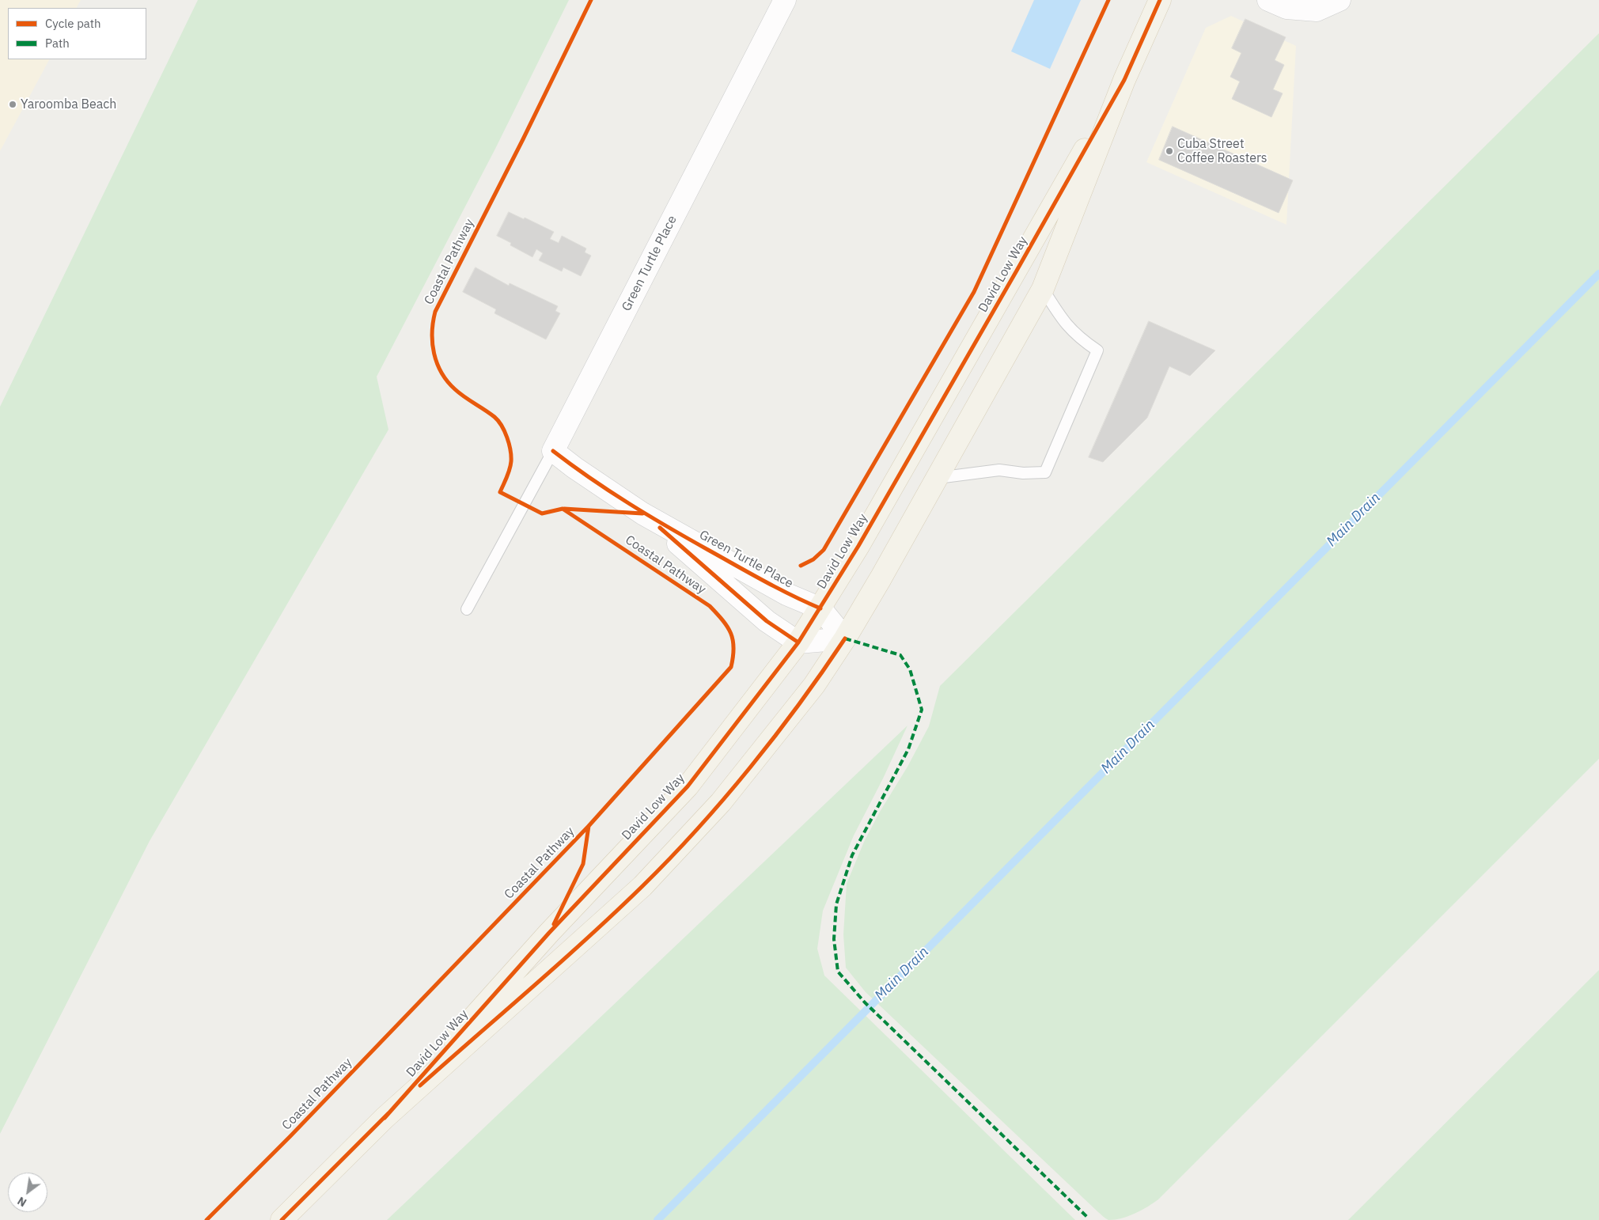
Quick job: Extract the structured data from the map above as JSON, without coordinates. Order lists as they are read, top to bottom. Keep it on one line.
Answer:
{"streets":{"main road":["David Low Way"],"street":["Green Turtle Place"],"cycle path":["Coastal Pathway"]},"crossings":[["Green Turtle Place","David Low Way"]],"water":["Main Drain"],"places":["Yaroomba Beach","Cuba Street Coffee Roasters"],"legend":["Cycle path","Path"],"north":"bottom left"}
